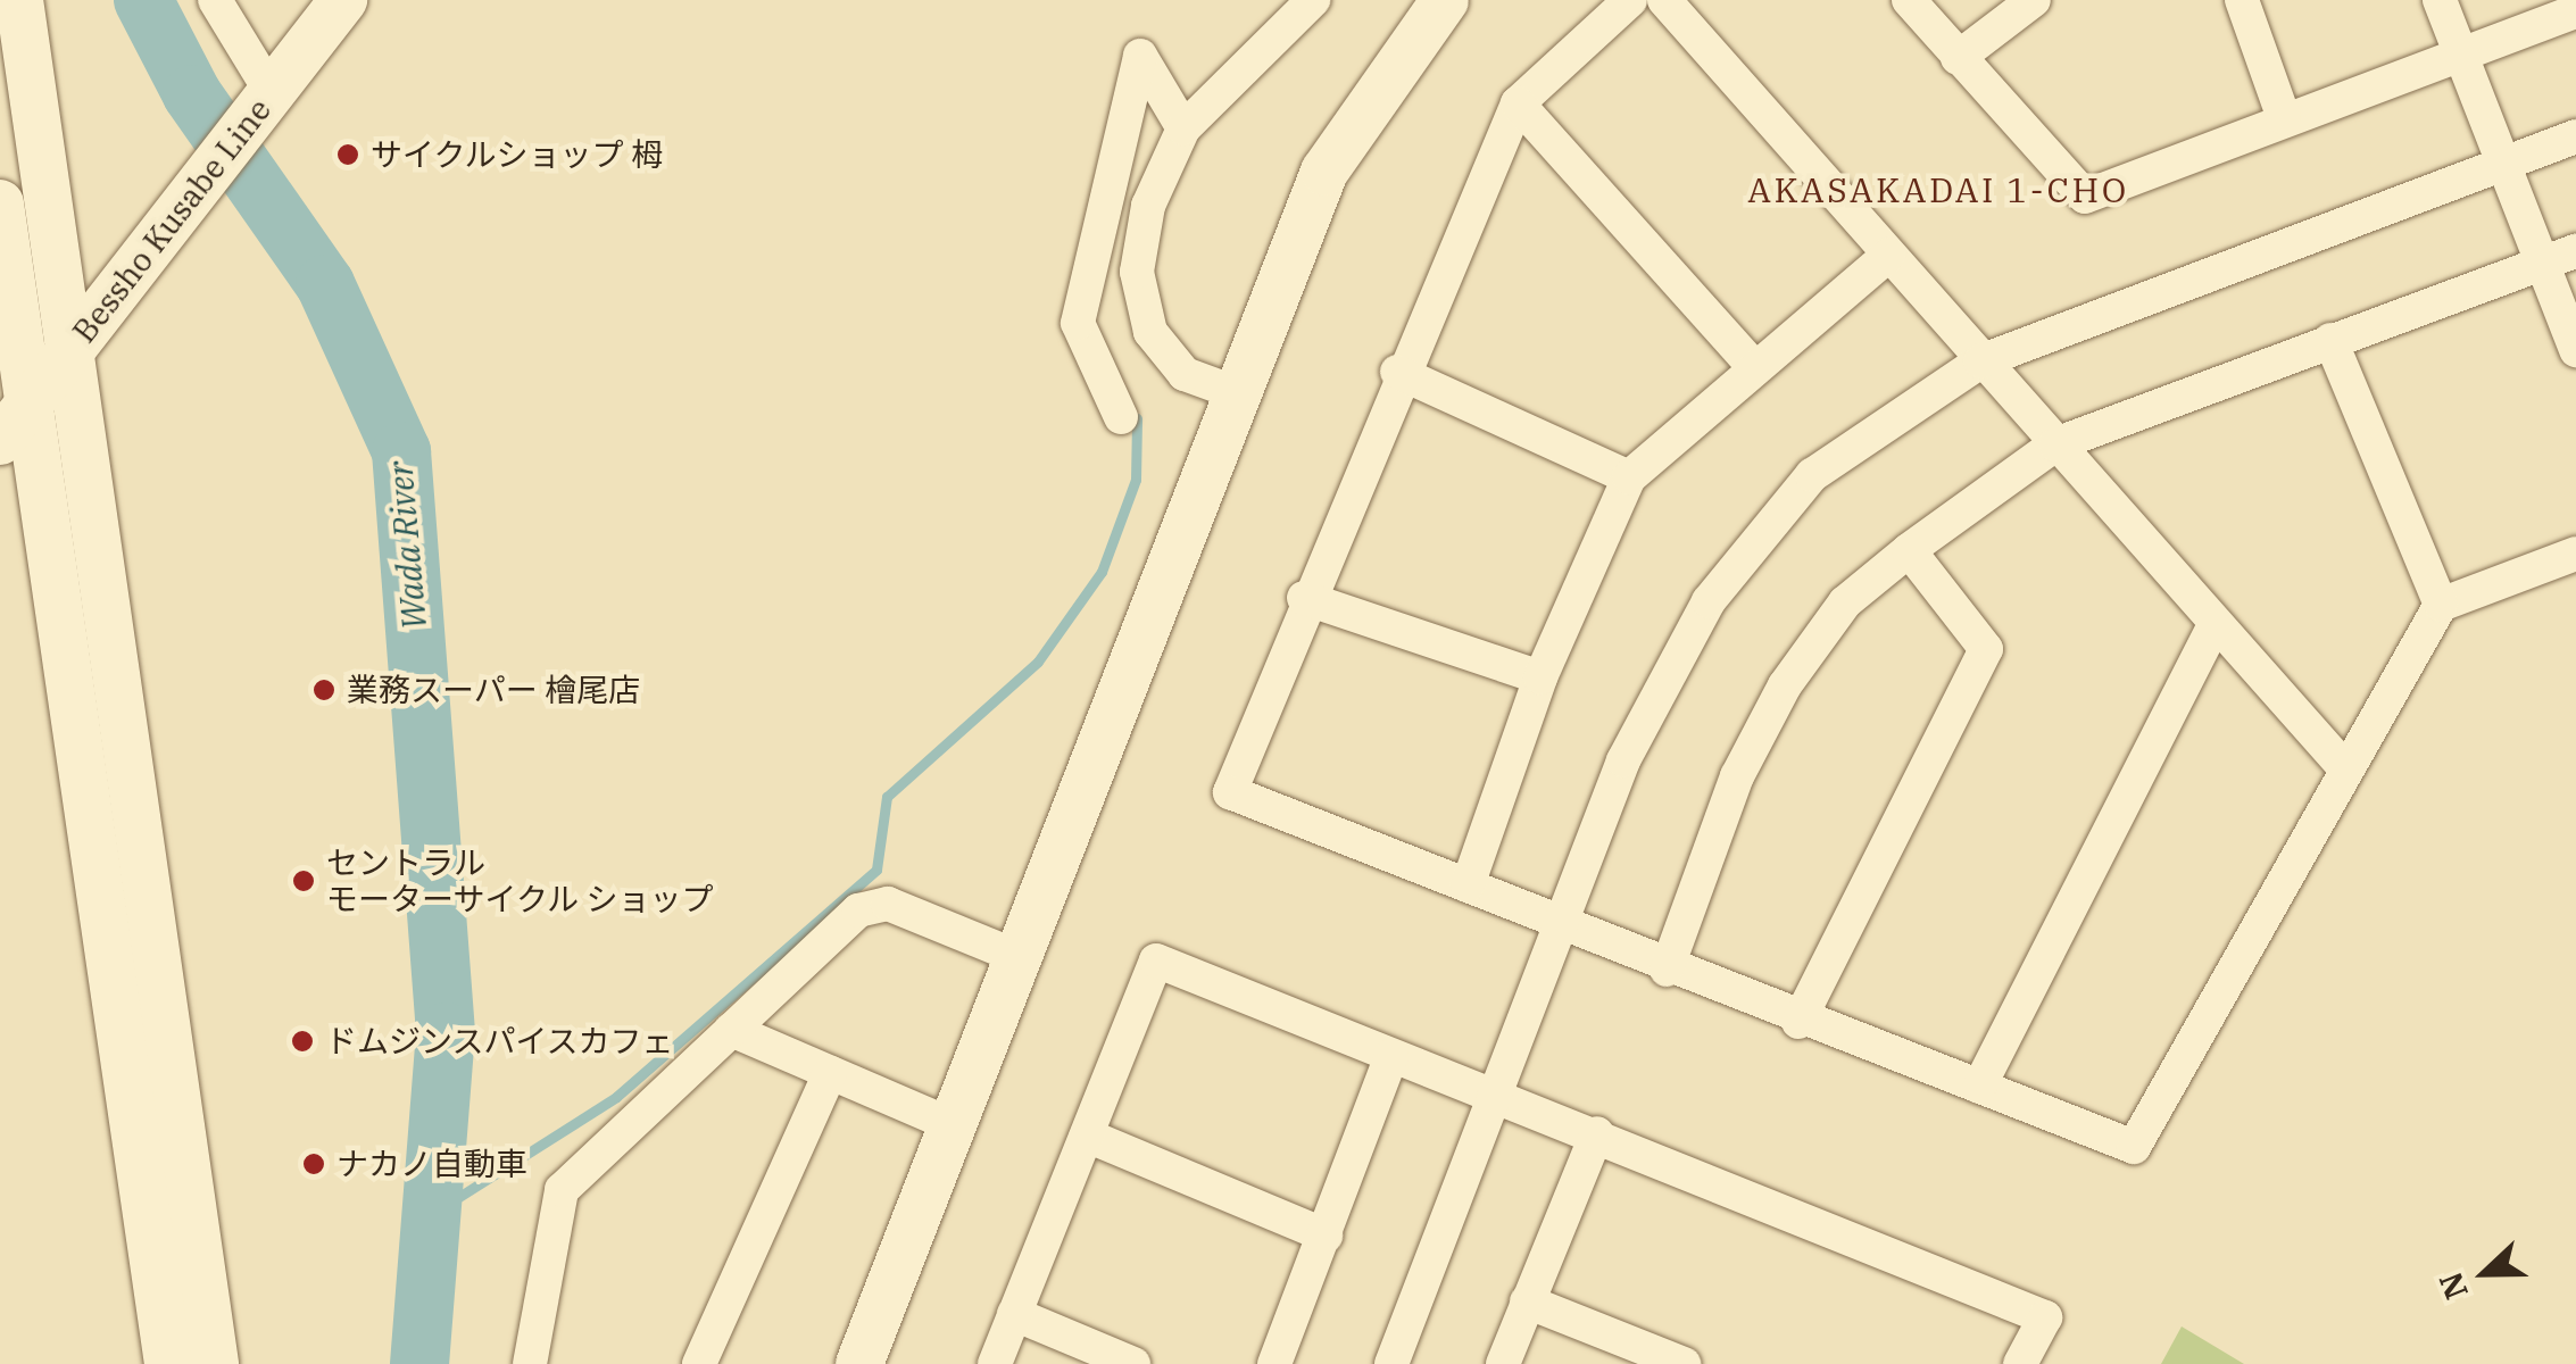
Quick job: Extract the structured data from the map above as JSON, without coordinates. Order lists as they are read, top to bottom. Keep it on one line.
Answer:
{"streets":{"street":["Bessho Kusabe Line"]},"districts":["AKASAKADAI 1-CHO"],"water":["Wada River"],"places":["サイクルショップ 栂","業務スーパー 檜尾店","セントラル モーターサイクル ショップ","ドムジンスパイスカフェ","ナカノ自動車"],"north":"left"}
